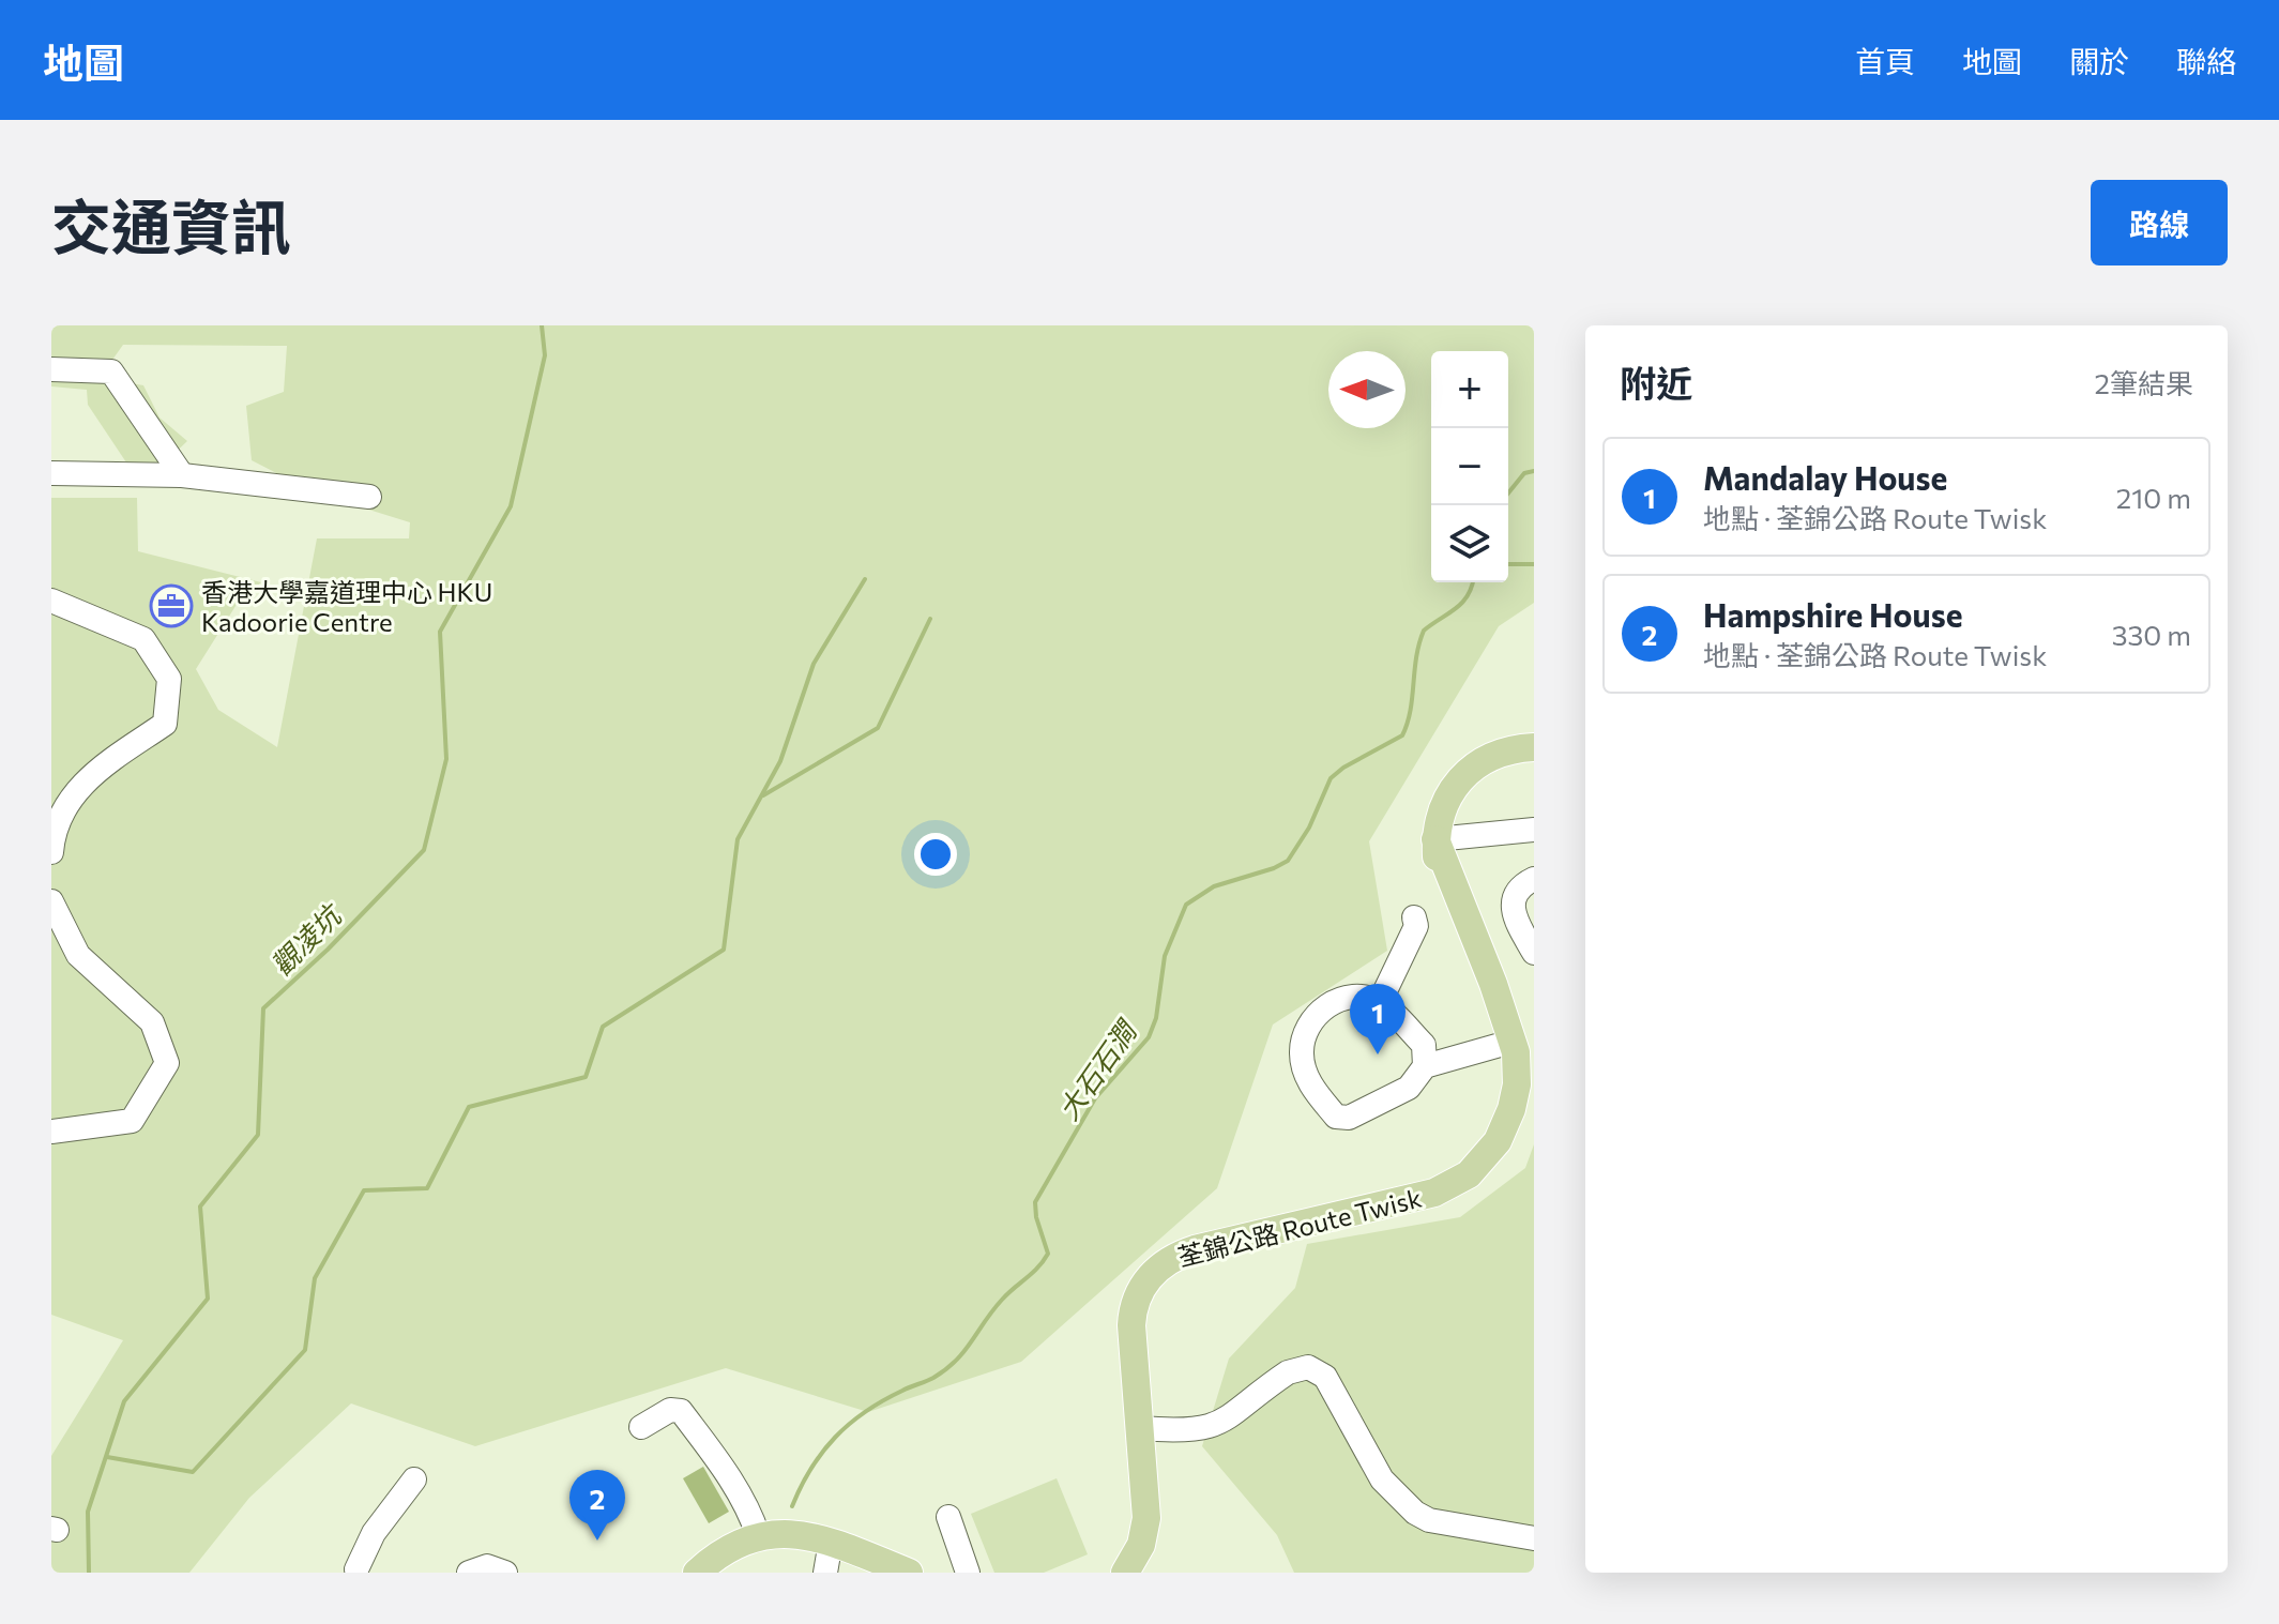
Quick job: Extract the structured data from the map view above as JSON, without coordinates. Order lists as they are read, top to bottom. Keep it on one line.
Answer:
{"streets":{"main road":["荃錦公路 Route Twisk"]},"water":["觀凌坑","大石石澗"],"places":{"office":["香港大學嘉道理中心 HKU Kadoorie Centre"]},"north":"left","page":{"header":"地圖","nav":["首頁","地圖","關於","聯絡"],"title":"交通資訊","buttons":"路線","heading":["附近","2筆結果"],"map_buttons":["+","−"],"list":[{"mark":"1","name":"Mandalay House","note":"地點 · 荃錦公路 Route Twisk","value":"210 m"},{"mark":"2","name":"Hampshire House","note":"地點 · 荃錦公路 Route Twisk","value":"330 m"}],"pins":["1","2"]}}
